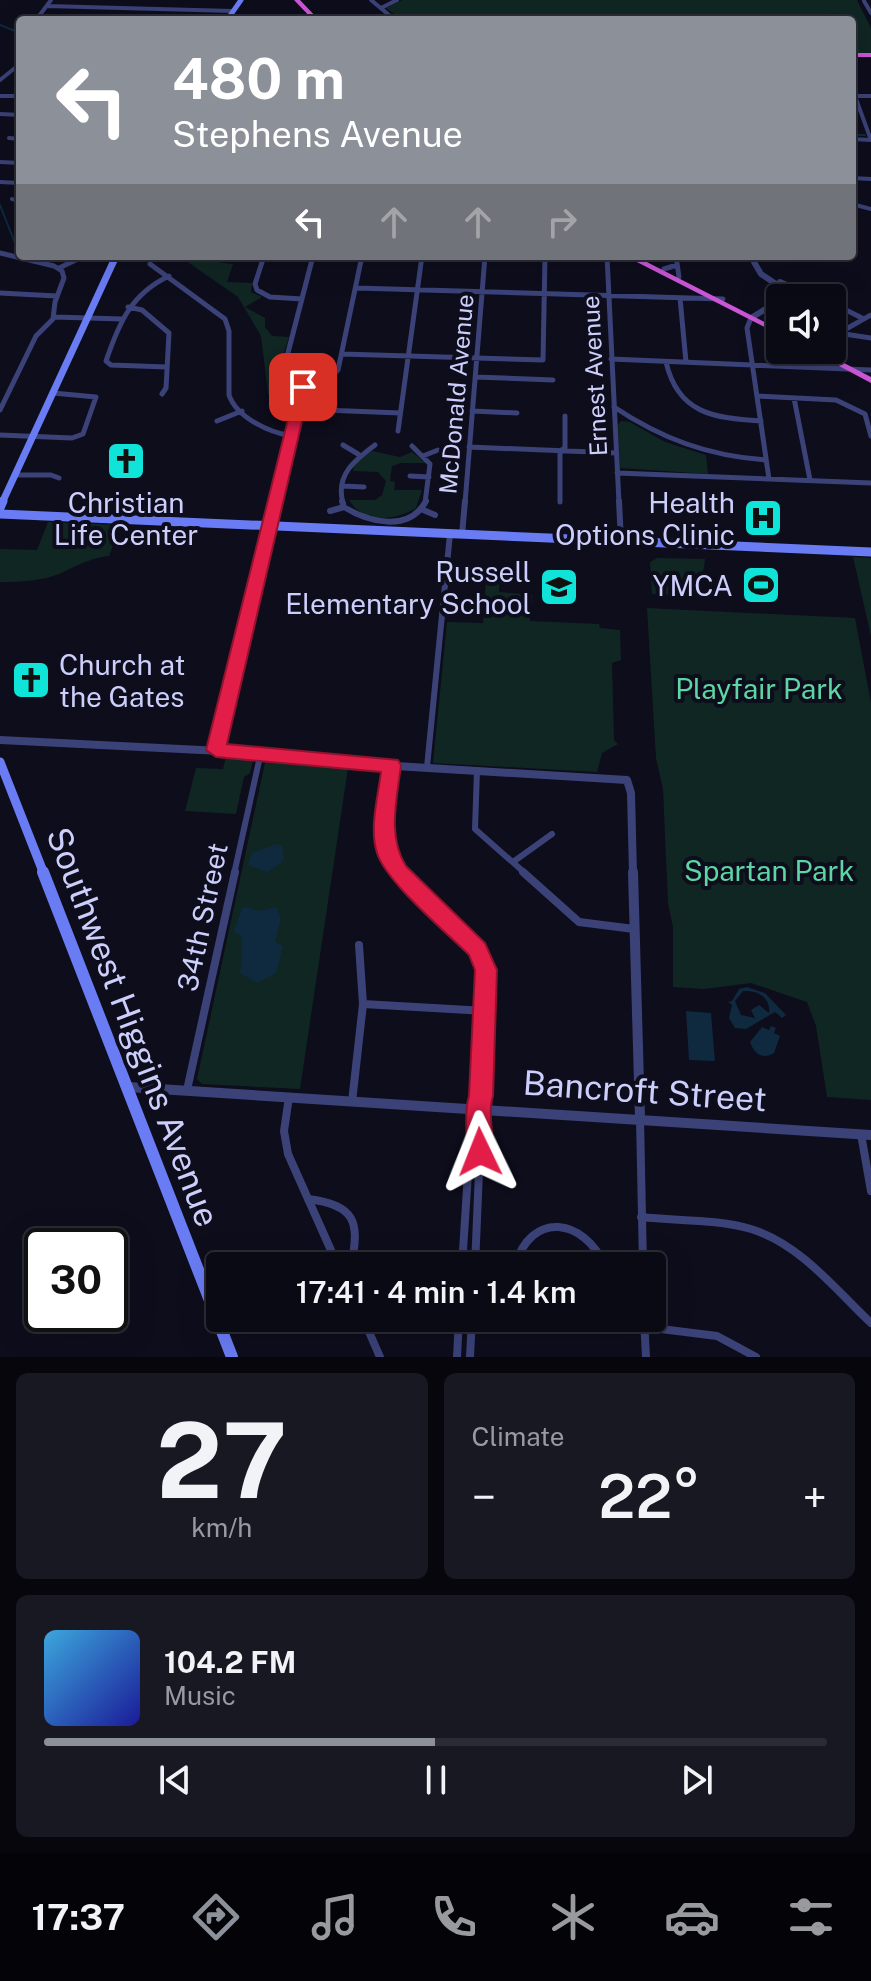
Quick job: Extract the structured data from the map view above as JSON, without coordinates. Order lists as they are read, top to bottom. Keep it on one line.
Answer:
{"streets":{"main road":["Southwest Higgins Avenue"],"street":["Ernest Avenue","McDonald Avenue","34th Street","Bancroft Street"]},"crossings":[["34th Street","Bancroft Street"],["Southwest Higgins Avenue","Bancroft Street"]],"parks":["Playfair Park","Spartan Park"],"places":{"church":["Christian Life Center","Church at the Gates"],"hospital":["Health Options Clinic"],"sports":["YMCA"],"school or university":["Russell Elementary School"]},"page":{"turn":["480 m","Stephens Avenue"],"limit":"30","trip":"17:41 · 4 min · 1.4 km","tile":[["27","km/h"],"Climate"],"heat":["−","22°","+"],"song":["104.2 FM","Music"],"tabs":"17:37"}}
